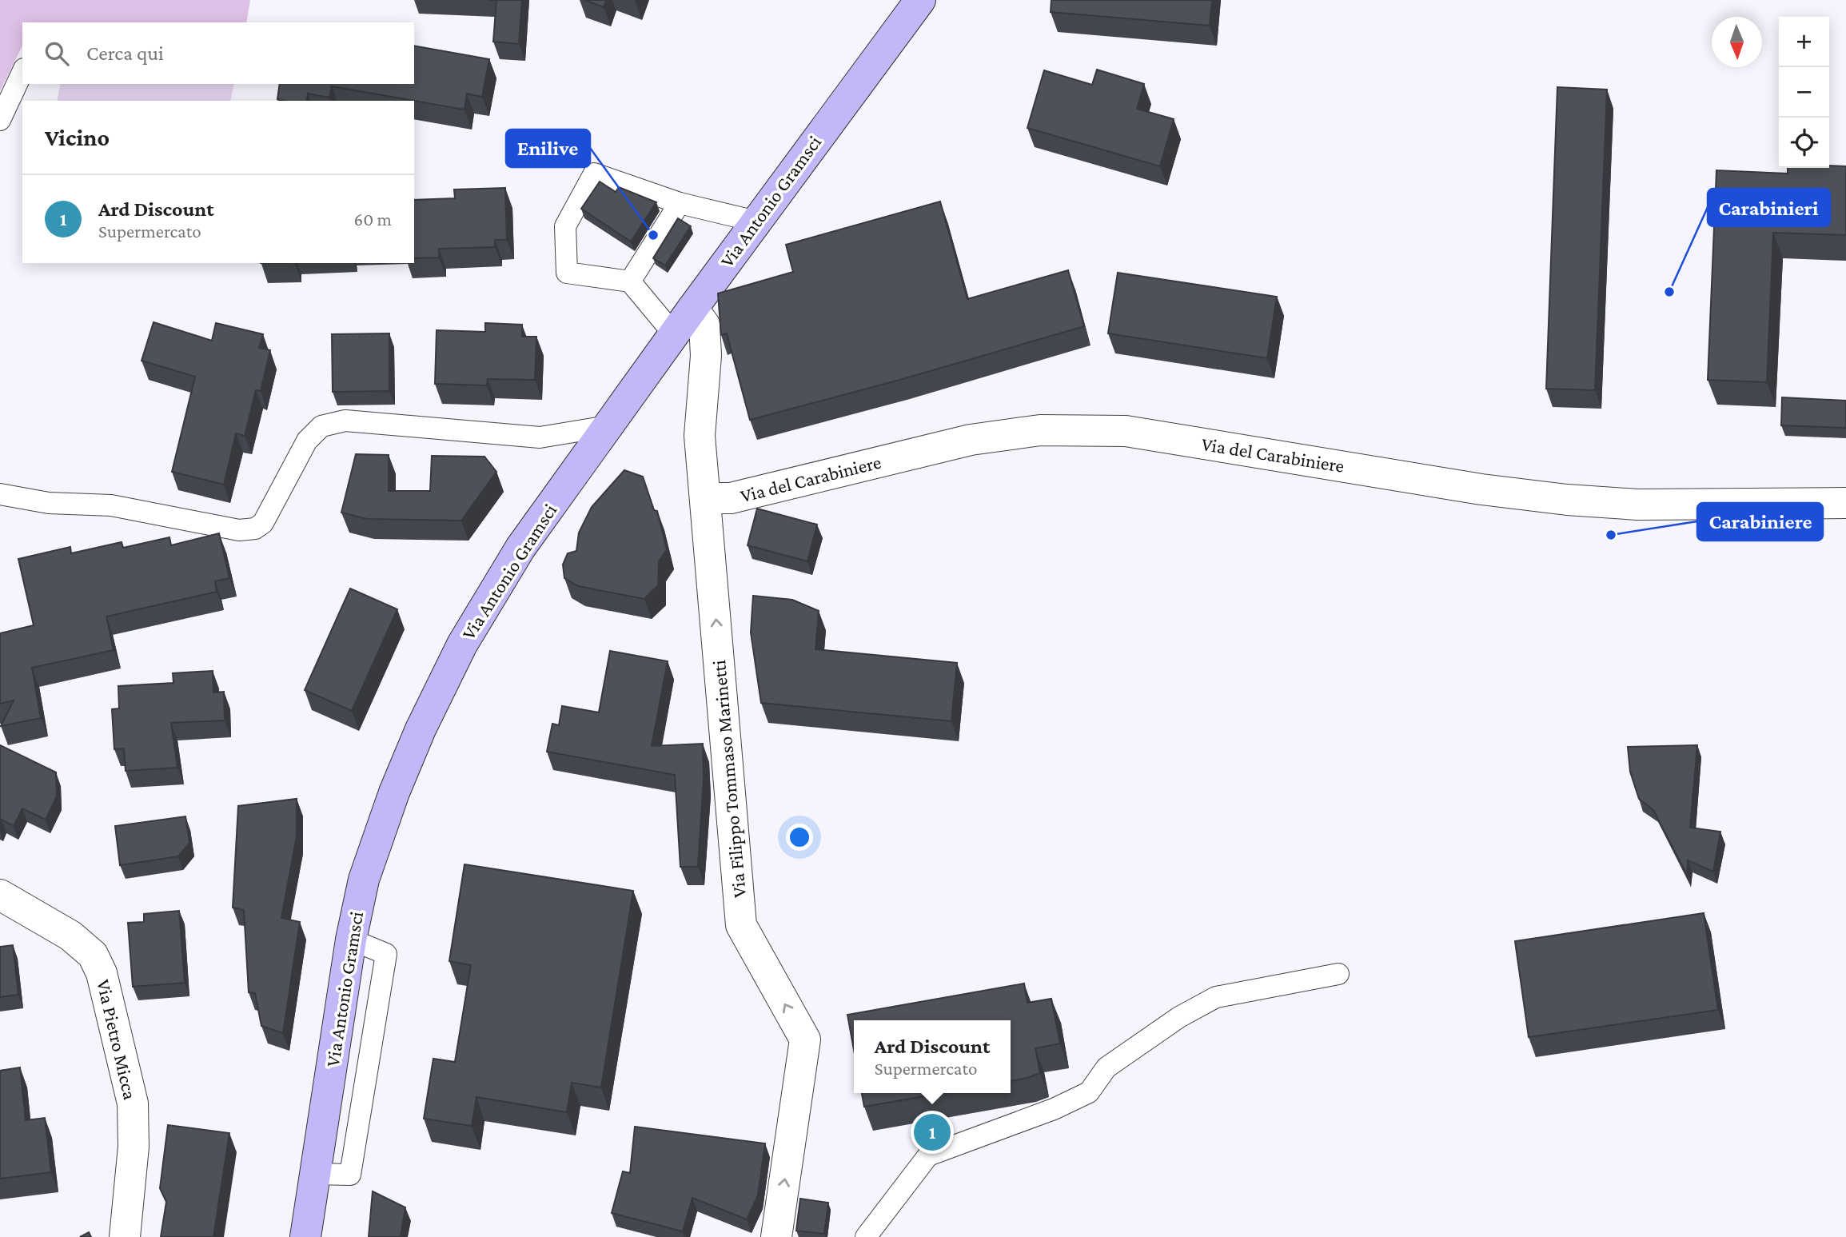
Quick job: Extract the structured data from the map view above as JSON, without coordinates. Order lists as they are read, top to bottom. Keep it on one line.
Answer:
{"streets":{"main road":["Via Antonio Gramsci"],"street":["Via del Carabiniere","Via Filippo Tommaso Marinetti","Via Pietro Micca"]},"crossings":[["Via Antonio Gramsci","Via Filippo Tommaso Marinetti"],["Via del Carabiniere","Via Filippo Tommaso Marinetti"]],"one_way":["Via Filippo Tommaso Marinetti"],"places":["Enilive","Carabinieri","Carabiniere"],"north":"bottom","page":{"map_buttons":["+","−"],"search":"Cerca qui","heading":"Vicino","list":[{"mark":"1","name":"Ard Discount","note":"Supermercato","value":"60 m"}],"popup":["Ard Discount","Supermercato"],"pins":"1"}}
